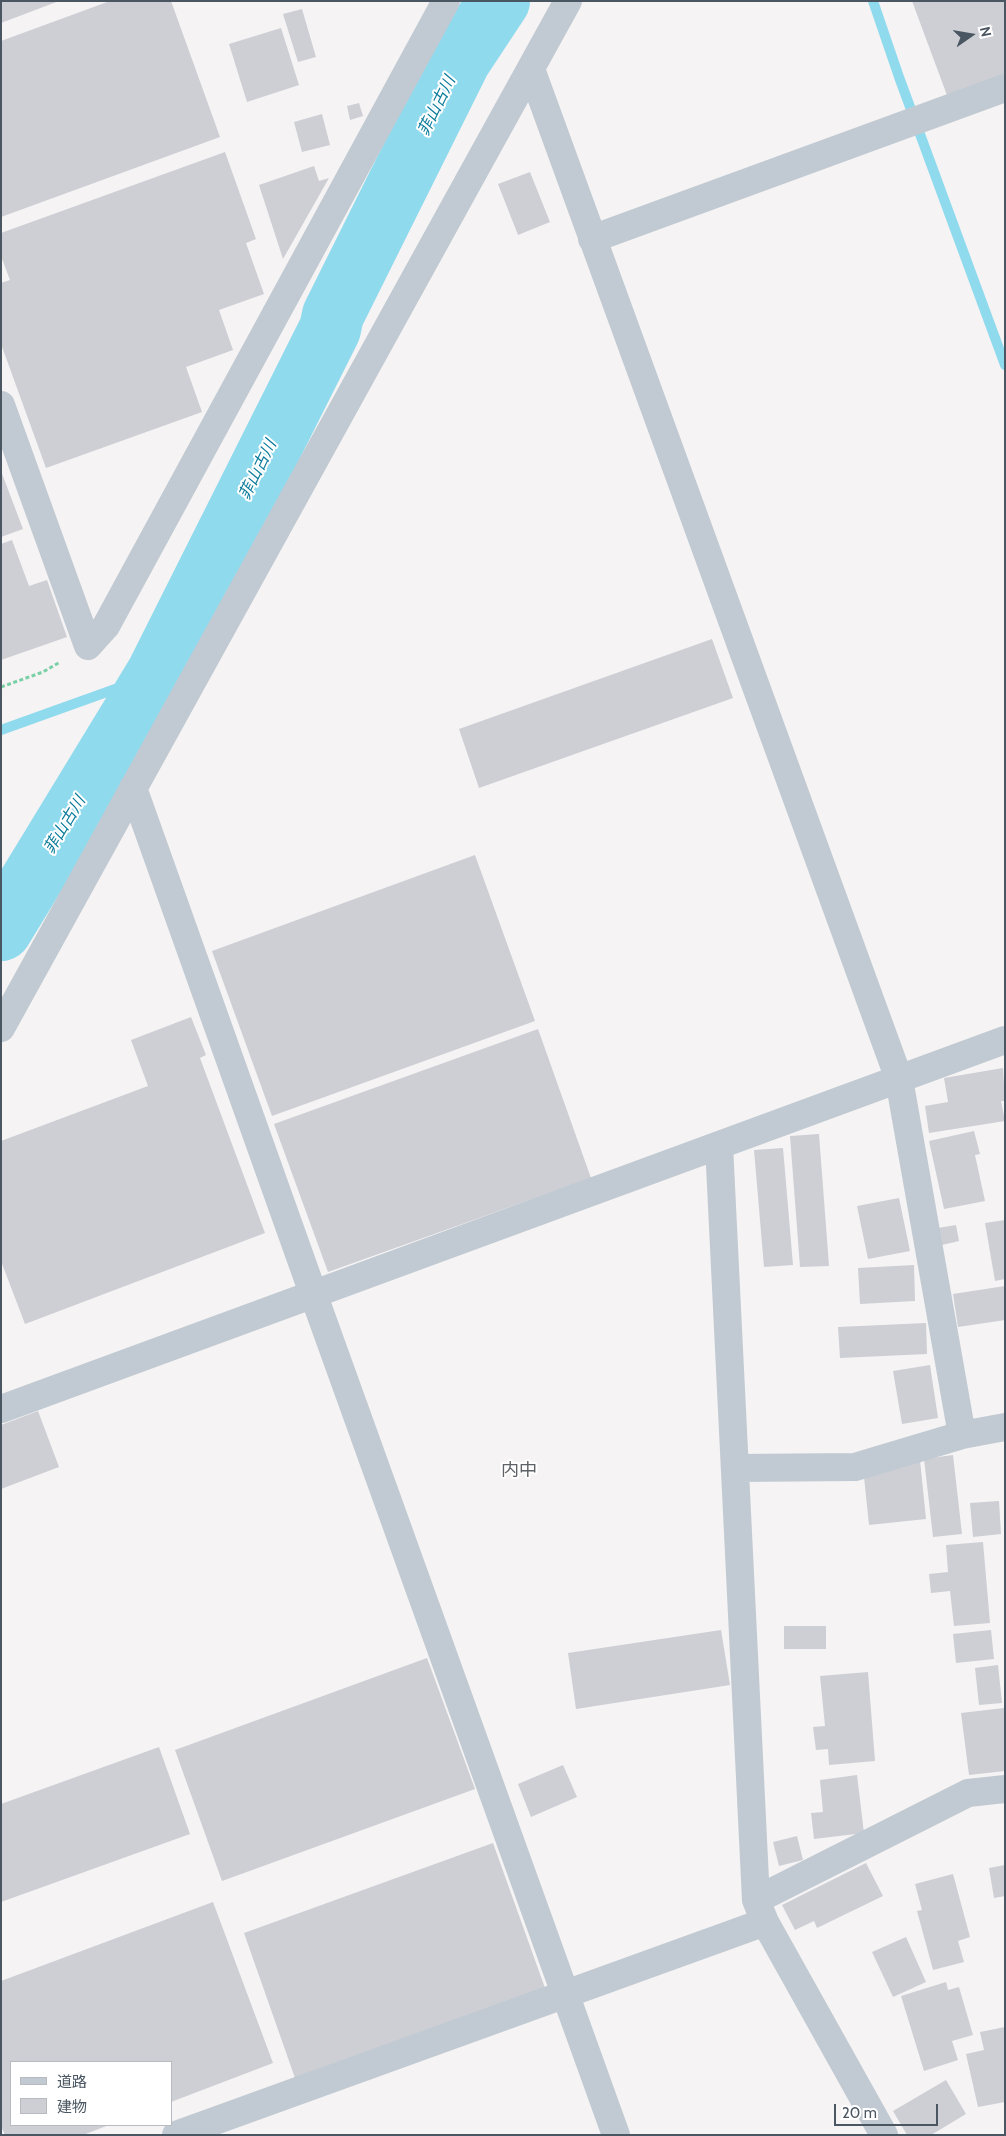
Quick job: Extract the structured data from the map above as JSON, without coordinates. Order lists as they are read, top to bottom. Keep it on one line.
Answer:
{"districts":["内中"],"water":["菲山古川"],"legend":["道路","建物"],"scale_bar":"20 m","north":"right"}
